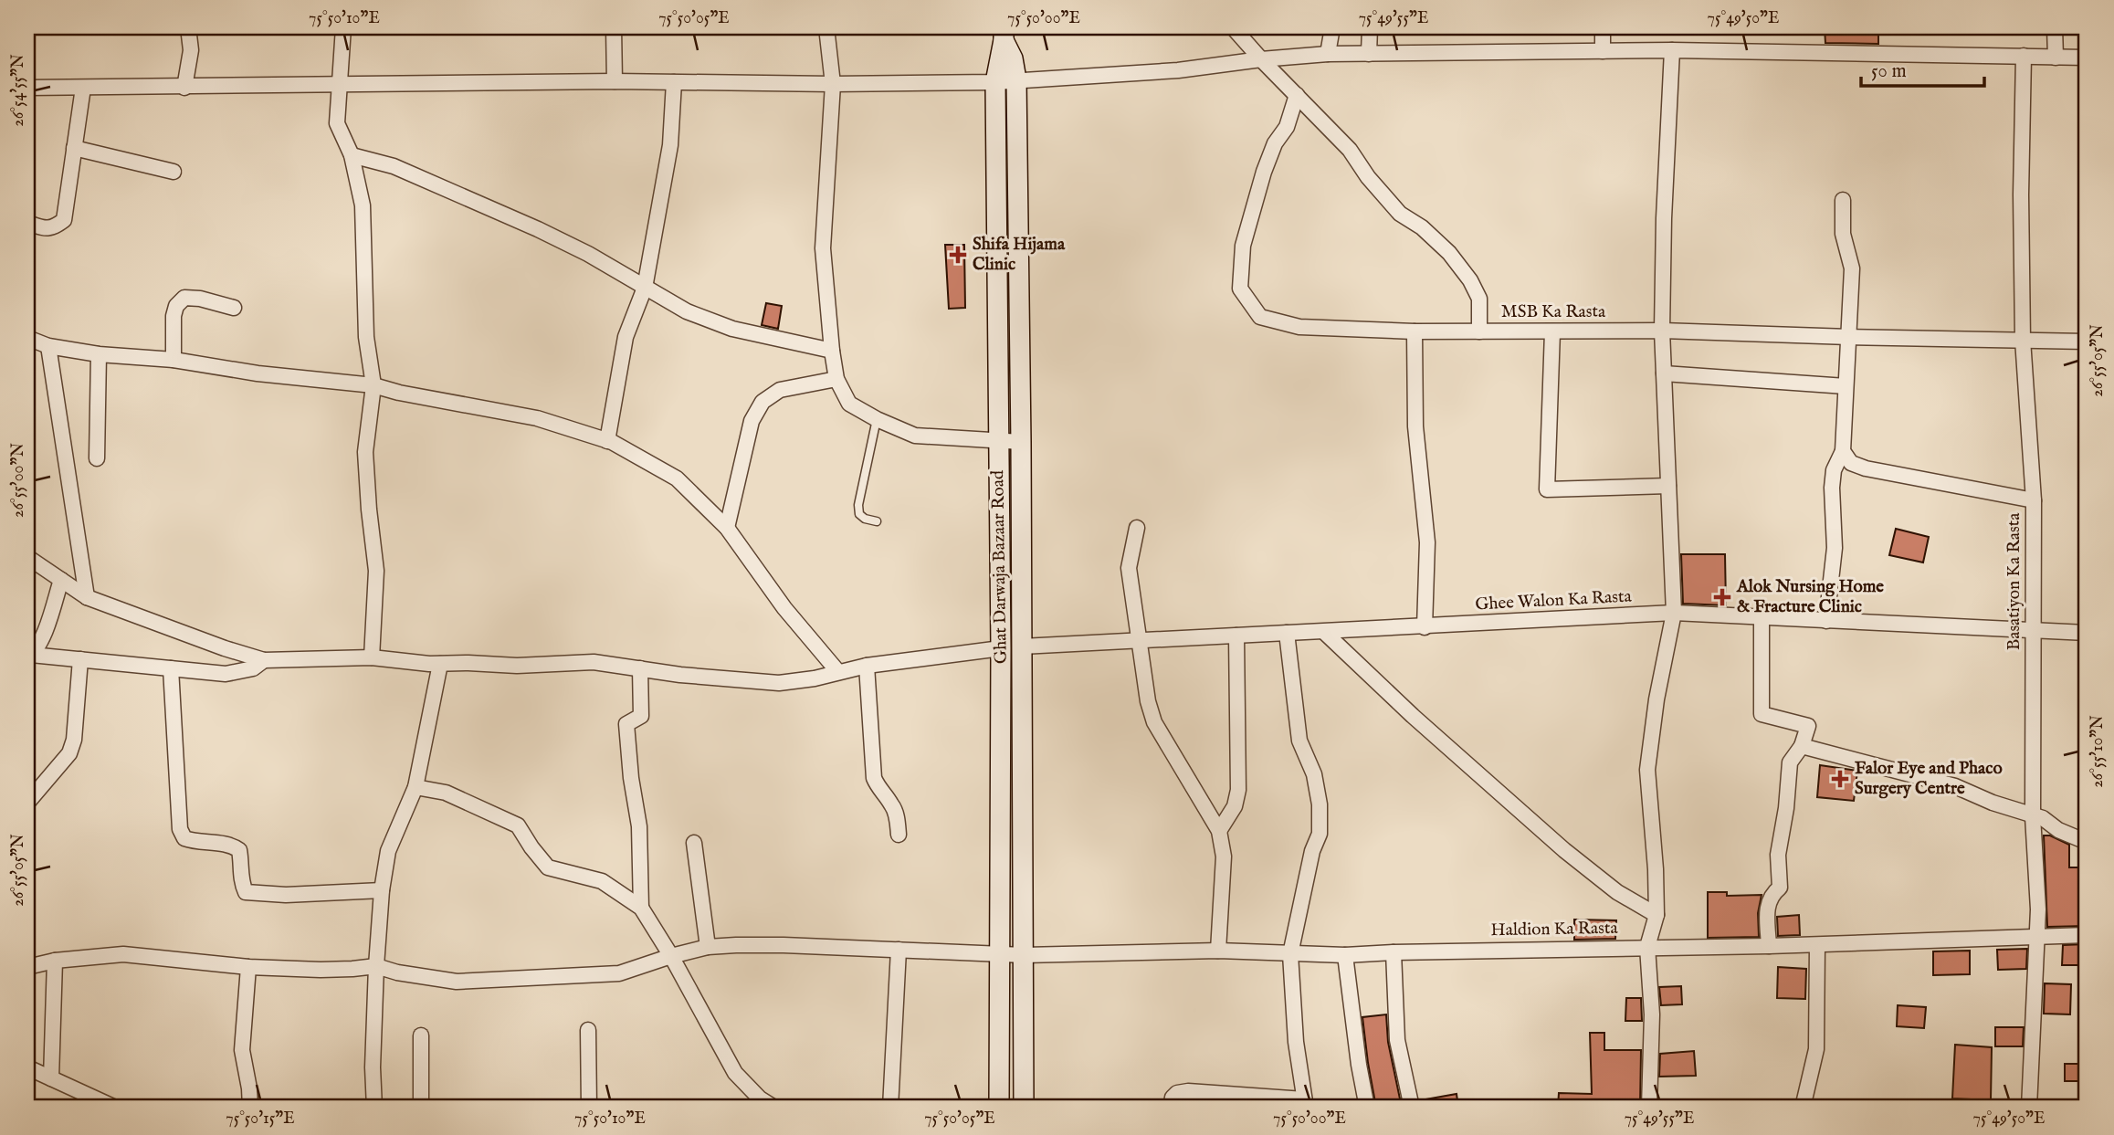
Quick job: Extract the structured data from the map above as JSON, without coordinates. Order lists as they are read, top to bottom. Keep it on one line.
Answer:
{"streets":{"street":["MSB Ka Rasta","Ghat Darwaja Bazaar Road","Basatiyon Ka Rasta","Ghee Walon Ka Rasta","Haldion Ka Rasta"]},"crossings":[["MSB Ka Rasta","Basatiyon Ka Rasta"],["Ghat Darwaja Bazaar Road","Haldion Ka Rasta"],["Basatiyon Ka Rasta","Ghee Walon Ka Rasta"],["Basatiyon Ka Rasta","Haldion Ka Rasta"]],"places":{"health":["Shifa Hijama Clinic","Alok Nursing Home & Fracture Clinic","Falor Eye and Phaco Surgery Centre"]},"scale_bar":"50 m","coordinates":["75°50'10\"E","75°50'05\"E","75°50'00\"E","75°49'55\"E","75°49'50\"E","26°54'55\"N","26°55'05\"N","26°55'00\"N","26°55'10\"N","75°50'15\"E"]}
